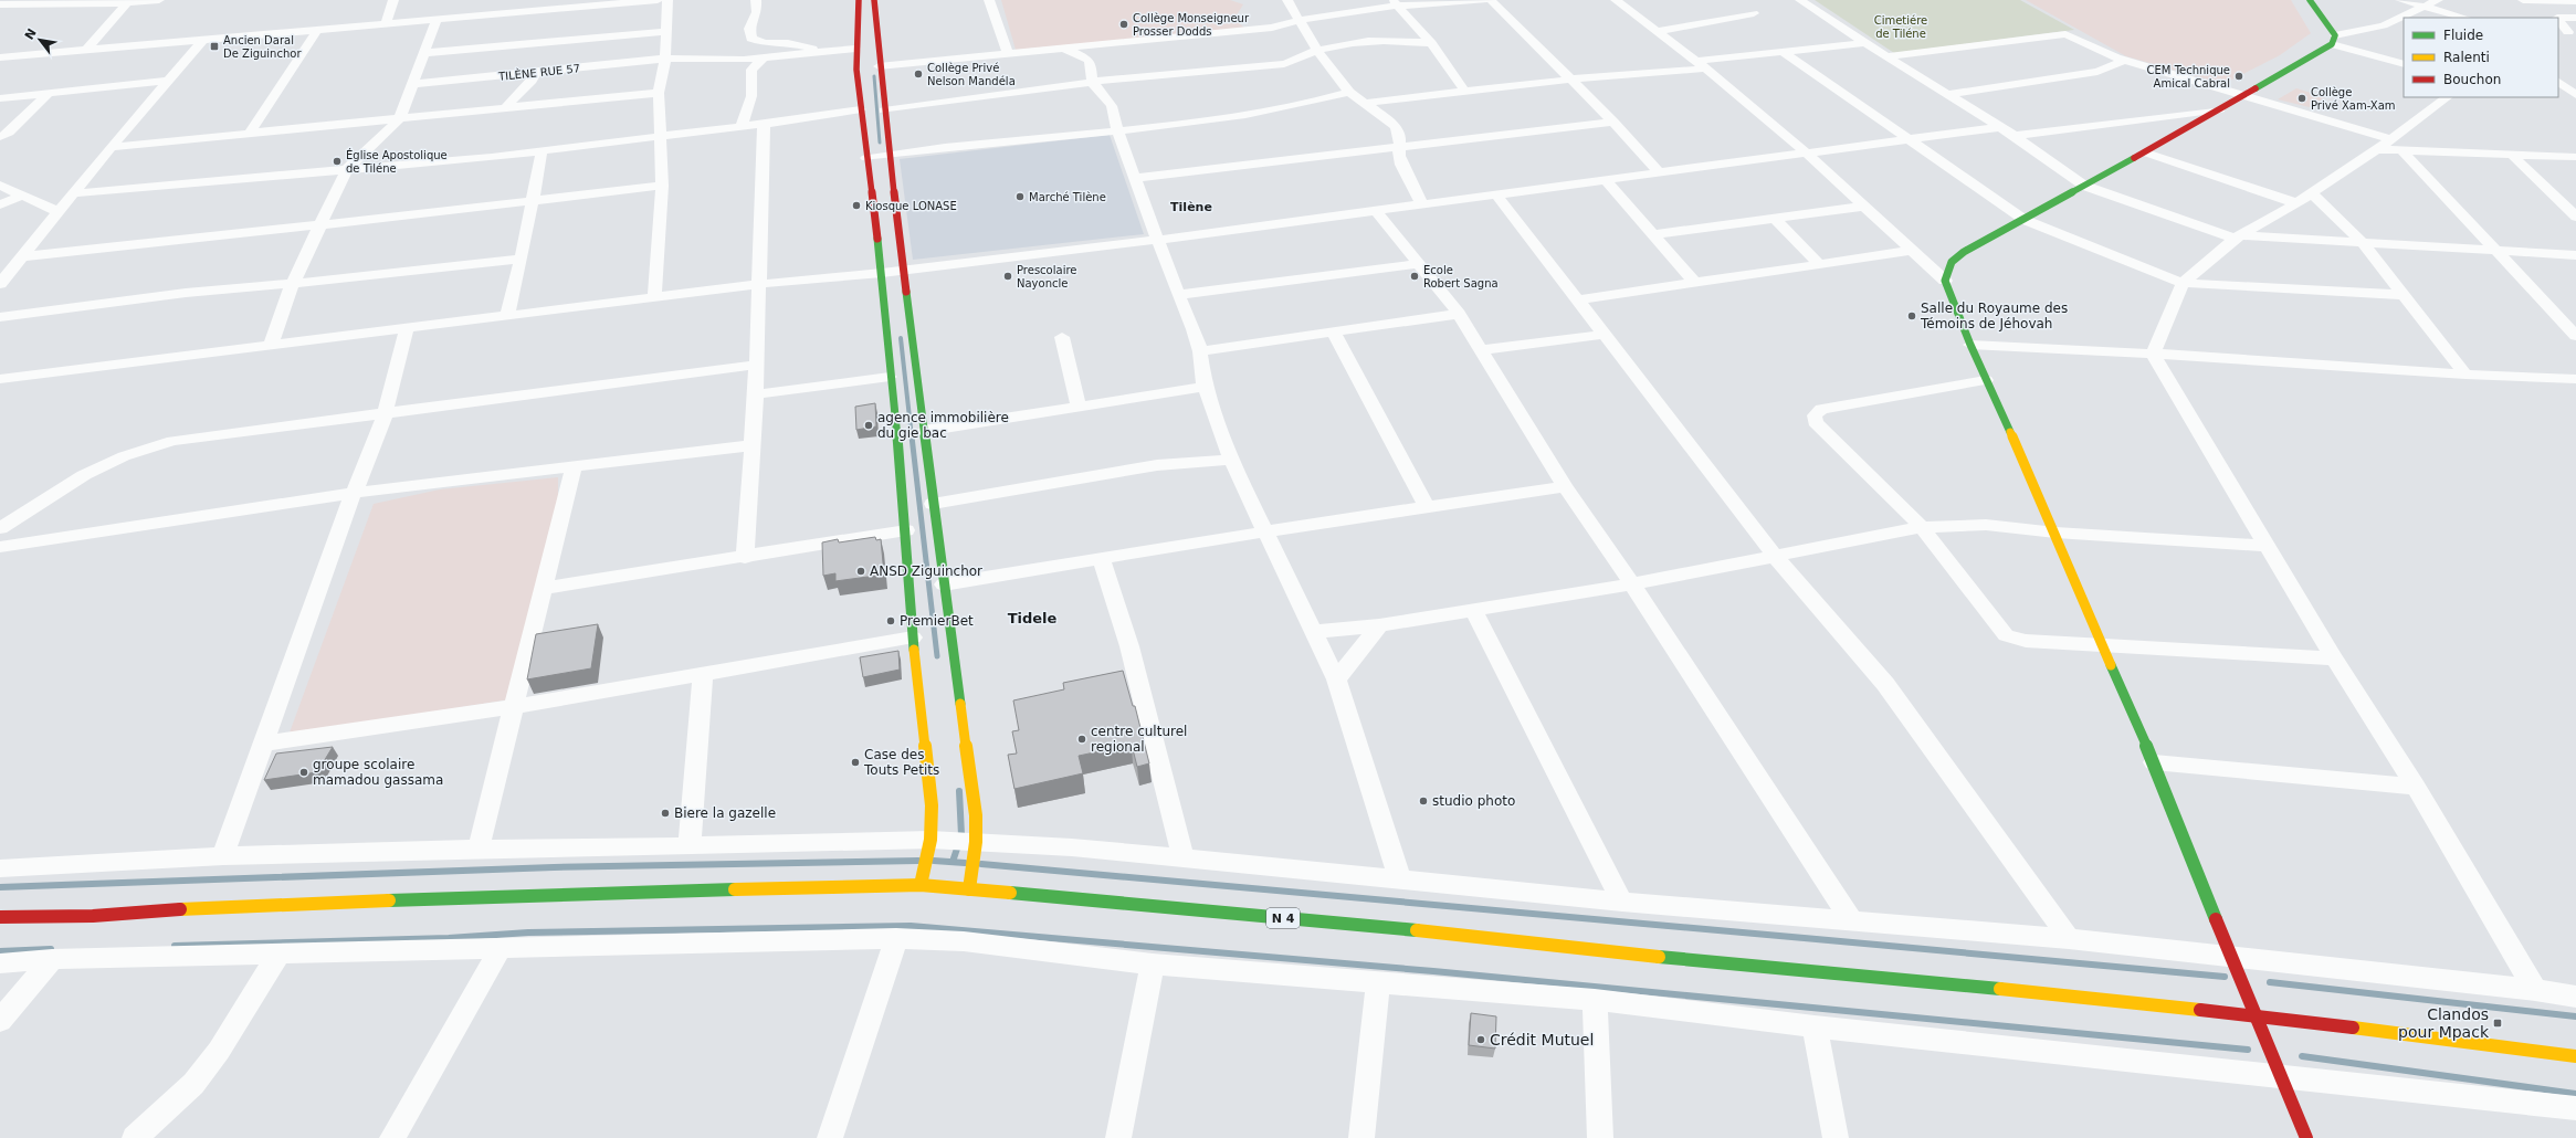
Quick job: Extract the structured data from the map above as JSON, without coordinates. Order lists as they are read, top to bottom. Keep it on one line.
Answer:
{"streets":{"main road":["N 4"],"street":["TILÈNE RUE 57"]},"districts":["Tilène","Tidele"],"parks":["Cimetiére de Tiléne"],"places":{"other":["Collège Monseigneur Prosser Dodds","Collège Privé Nelson Mandéla","CEM Technique Amical Cabral","Collège Privé Xam-Xam","Église Apostolique de Tiléne","Marché Tilène","Kiosque LONASE","Prescolaire Nayoncle","Ecole Robert Sagna","Salle du Royaume des Témoins de Jéhovah","agence immobilière du gie bac","ANSD Ziguinchor","PremierBet","centre culturel regional","Case des Touts Petits","groupe scolaire mamadou gassama","studio photo","Biere la gazelle","Crédit Mutuel"],"transit":["Ancien Daral De Ziguinchor","Clandos pour Mpack"]},"legend":["Fluide","Ralenti","Bouchon"],"north":"top left"}
